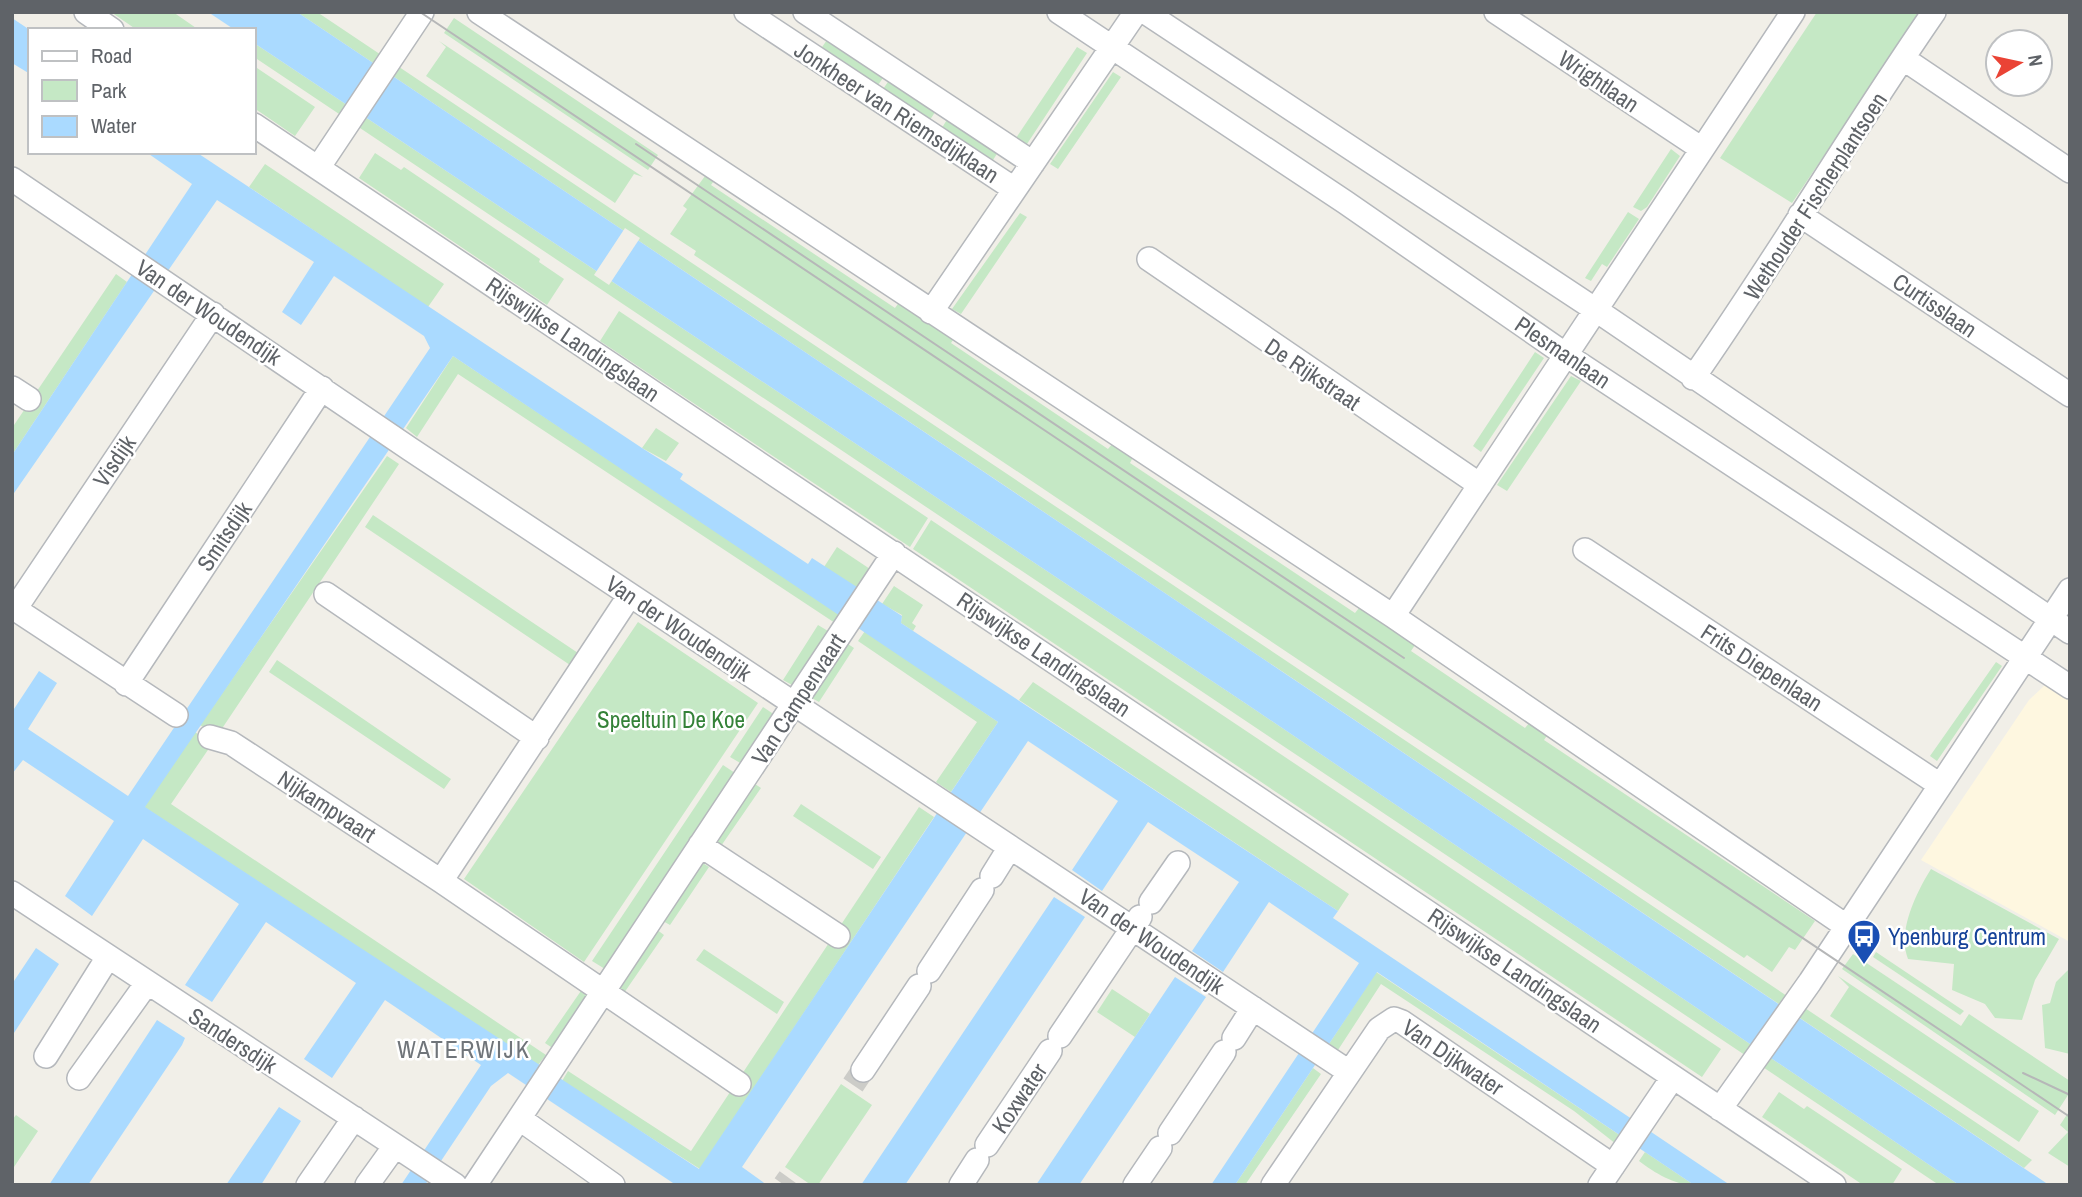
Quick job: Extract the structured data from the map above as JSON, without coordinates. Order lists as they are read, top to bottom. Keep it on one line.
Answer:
{"streets":{"street":["Wrightlaan","Jonkheer van Riemsdijklaan","Wethouder Fischerplantsoen","Curtisslaan","Van der Woudendijk","Rijswijkse Landingslaan","Plesmanlaan","De Rijkstraat","Visdijk","Smitsdijk","Frits Diepenlaan","Van Campenvaart","Nijkampvaart","Sandersdijk","Van Dijkwater","Koxwater"]},"crossings":[["Jonkheer van Riemsdijklaan","Plesmanlaan"],["Wethouder Fischerplantsoen","Curtisslaan"],["Van der Woudendijk","Visdijk"],["Van der Woudendijk","Smitsdijk"],["Van der Woudendijk","Van Campenvaart"],["Van der Woudendijk","Van Dijkwater"],["Van der Woudendijk","Koxwater"],["Rijswijkse Landingslaan","Van Campenvaart"],["Visdijk","Smitsdijk"],["Van Campenvaart","Nijkampvaart"]],"districts":["WATERWIJK"],"parks":["Speeltuin De Koe"],"places":{"bus stop":["Ypenburg Centrum"]},"legend":["Road","Park","Water"],"north":"right"}
